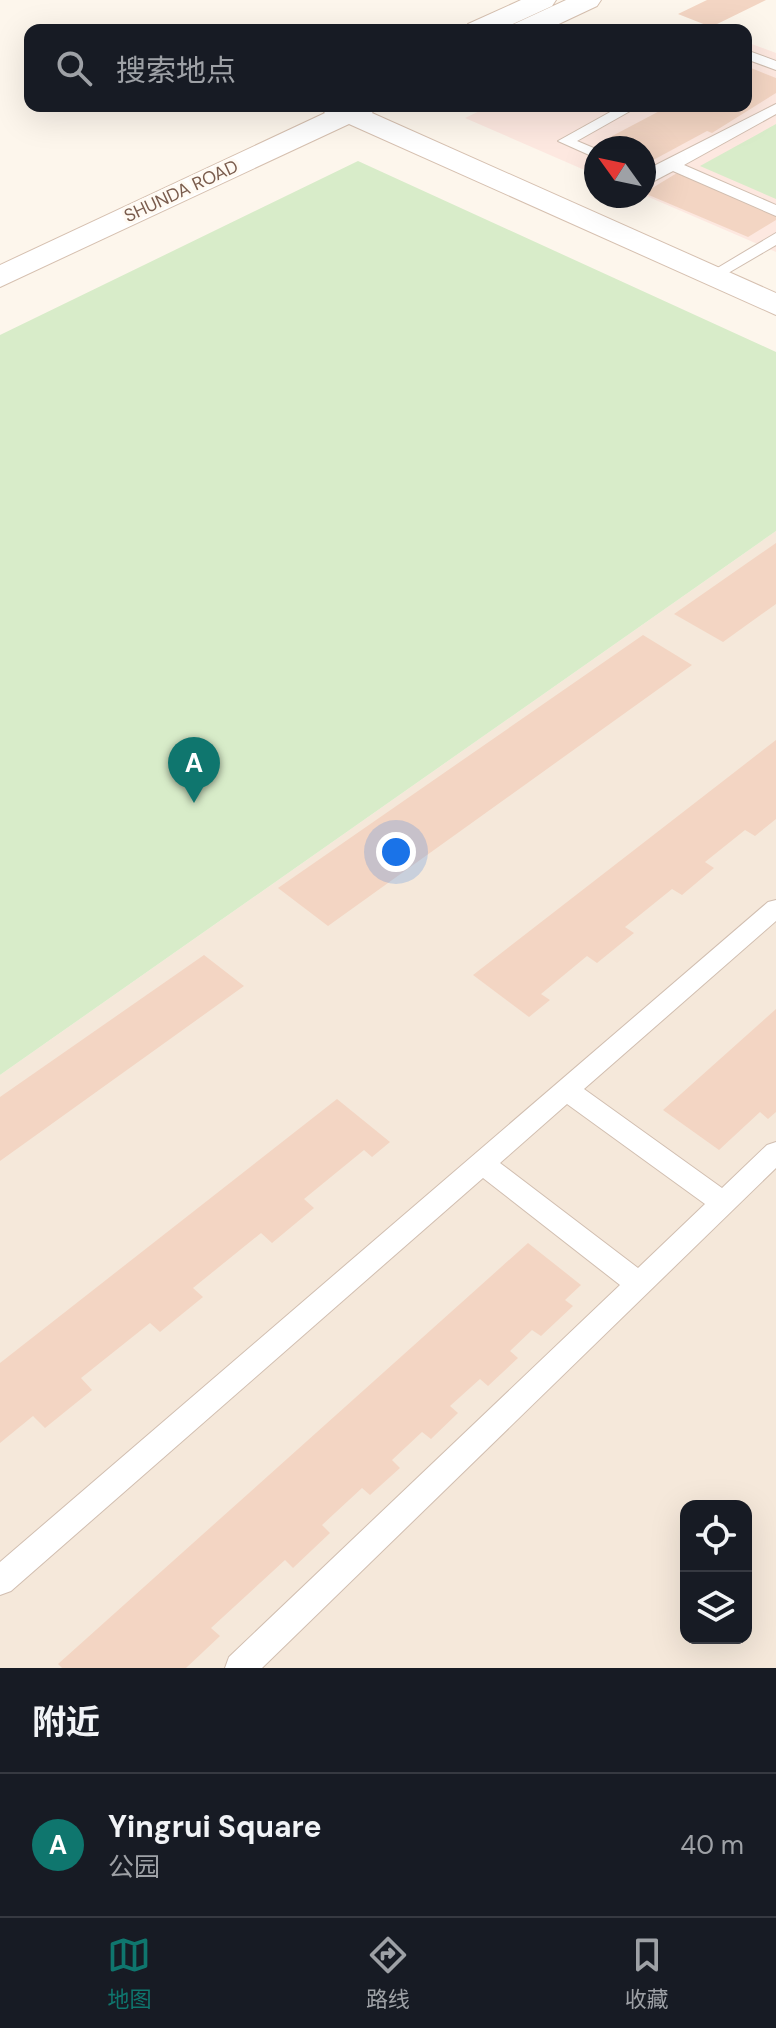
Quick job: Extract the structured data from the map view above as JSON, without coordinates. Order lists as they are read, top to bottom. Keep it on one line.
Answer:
{"streets":{"main road":["SHUNDA ROAD"]},"north":"top left","page":{"search":"搜索地点","pins":"A","heading":"附近","list":[{"mark":"A","name":"Yingrui Square","note":"公园","value":"40 m"}],"nav":["地图","路线","收藏"]}}
